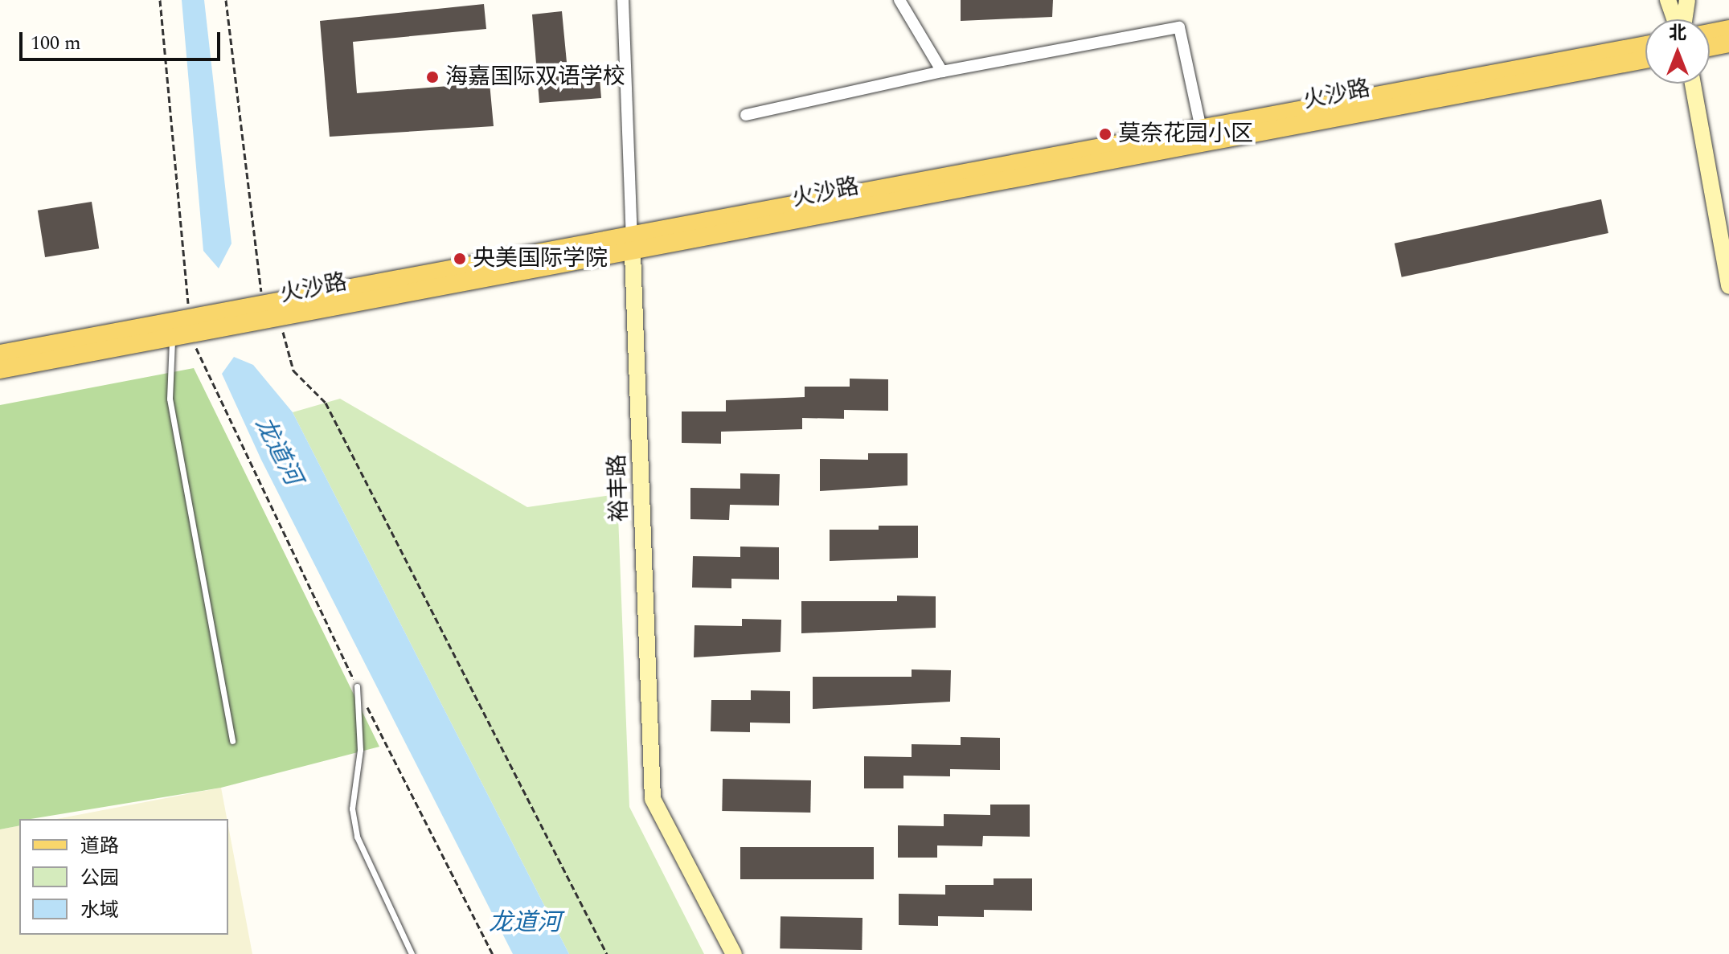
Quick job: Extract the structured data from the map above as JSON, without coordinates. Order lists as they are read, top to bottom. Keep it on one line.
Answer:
{"streets":{"main road":["火沙路"],"street":["裕丰路"]},"crossings":[["火沙路","裕丰路"]],"water":["龙道河"],"places":["海嘉国际双语学校","莫奈花园小区","央美国际学院"],"legend":["道路","公园","水域"],"scale_bar":"100 m","north":"top"}
